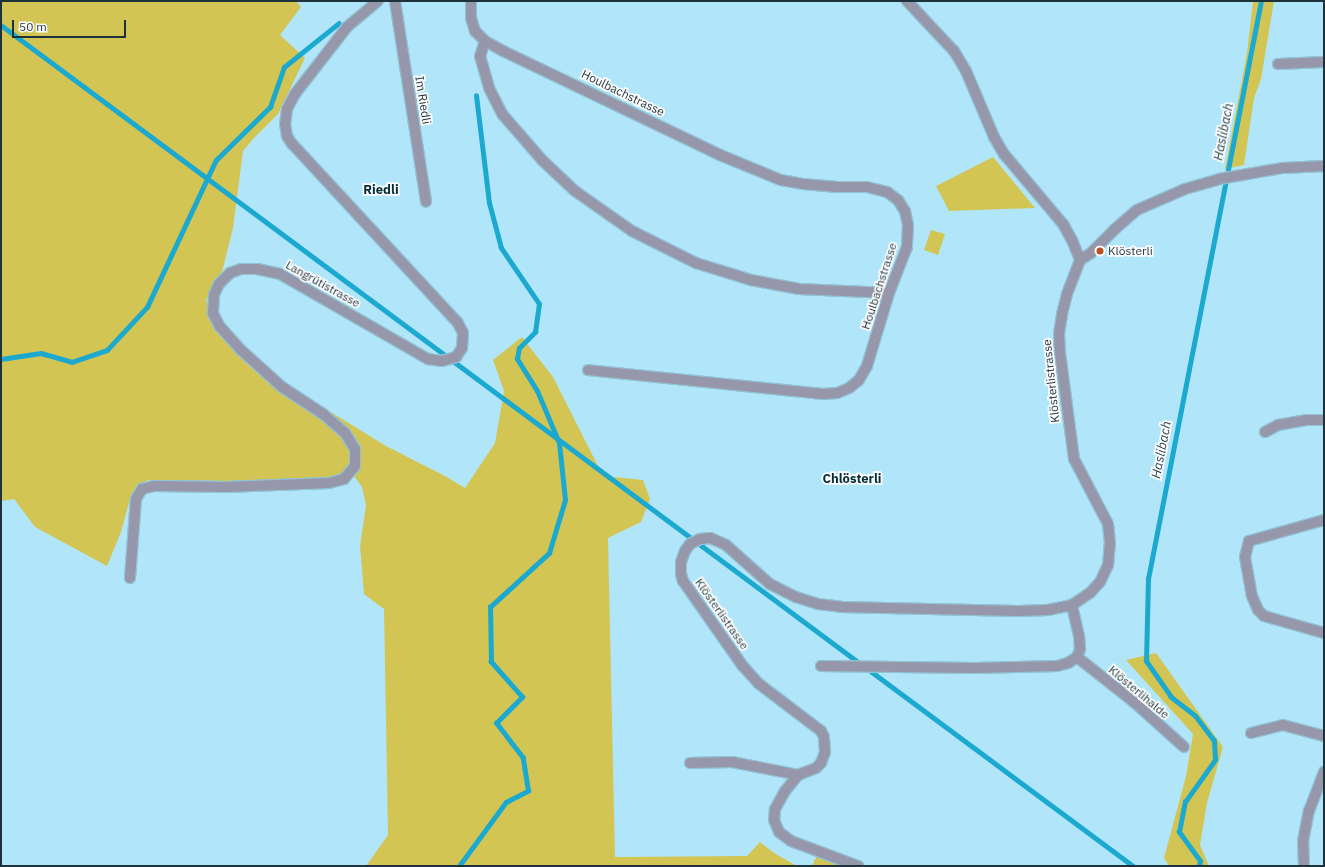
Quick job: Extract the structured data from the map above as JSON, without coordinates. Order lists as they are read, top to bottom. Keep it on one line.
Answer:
{"streets":{"street":["Houlbachstrasse","Im Riedli","Langrütistrasse","Klösterlistrasse","Klösterlihalde"]},"districts":["Riedli","Chlösterli"],"water":["Haslibach"],"places":["Klösterli"],"scale_bar":"50 m"}
